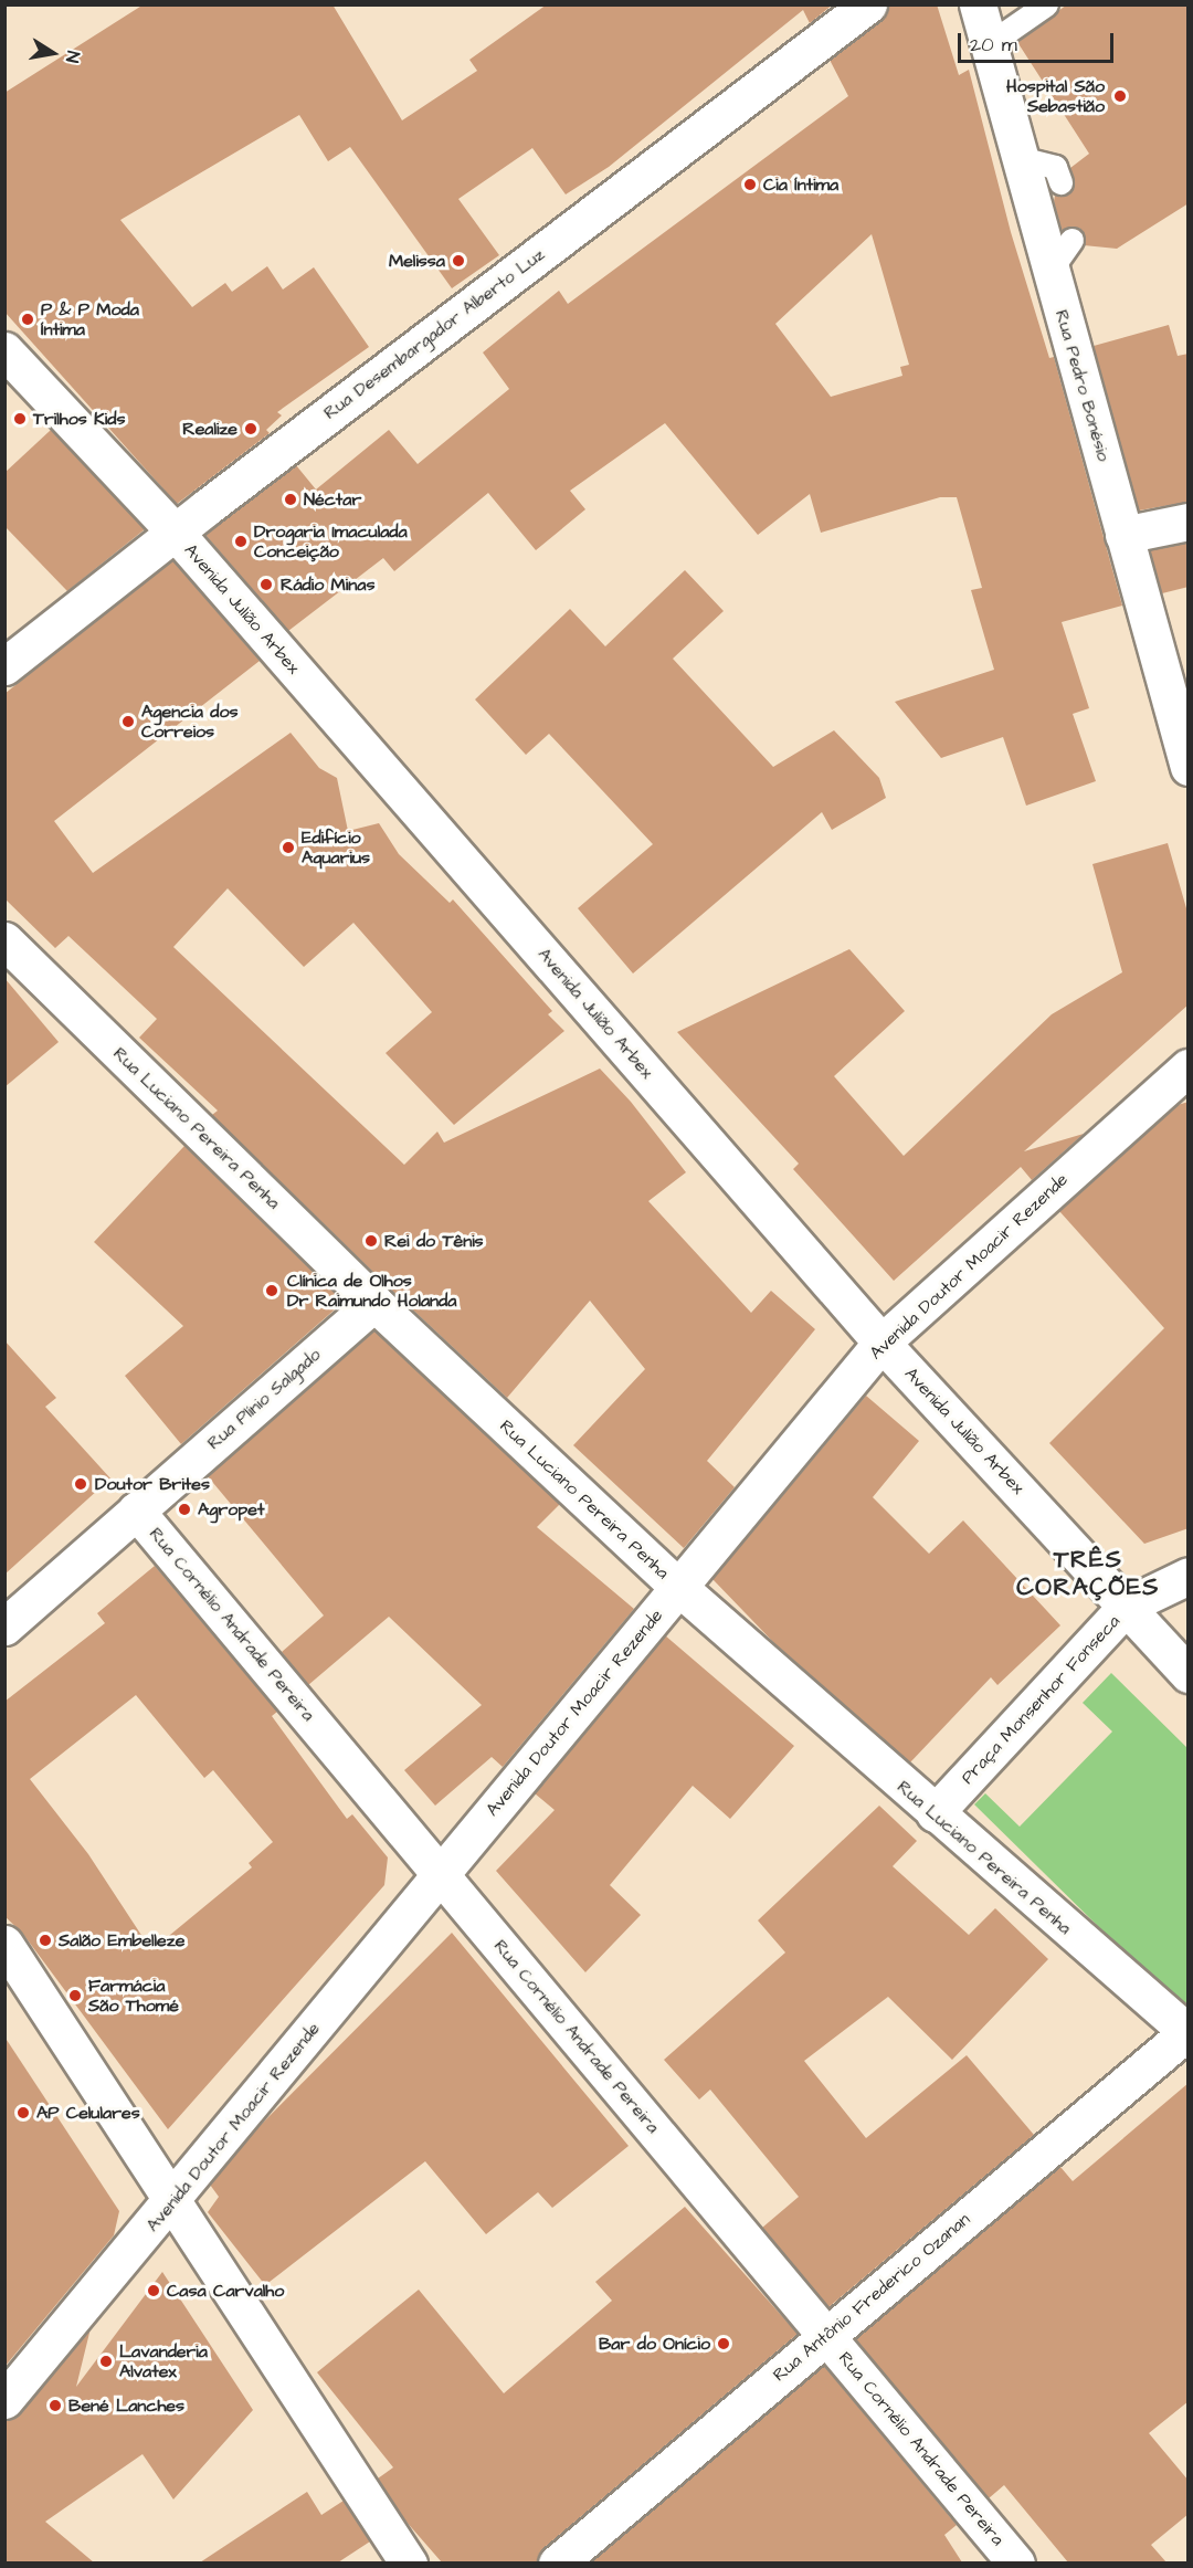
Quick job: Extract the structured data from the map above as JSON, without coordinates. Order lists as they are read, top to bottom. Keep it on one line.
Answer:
{"streets":{"street":["Rua Desembargador Alberto Luz","Rua Pedro Bonésio","Avenida Julião Arbex","Rua Luciano Pereira Penha","Avenida Doutor Moacir Rezende","Rua Plínio Salgado","Rua Cornélio Andrade Pereira","Praça Monsenhor Fonseca","Rua Antônio Frederico Ozanan"]},"crossings":[["Rua Desembargador Alberto Luz","Avenida Julião Arbex"],["Avenida Julião Arbex","Avenida Doutor Moacir Rezende"],["Avenida Julião Arbex","Praça Monsenhor Fonseca"],["Rua Luciano Pereira Penha","Avenida Doutor Moacir Rezende"],["Rua Luciano Pereira Penha","Rua Plínio Salgado"],["Rua Luciano Pereira Penha","Praça Monsenhor Fonseca"],["Rua Luciano Pereira Penha","Rua Antônio Frederico Ozanan"],["Avenida Doutor Moacir Rezende","Rua Cornélio Andrade Pereira"],["Rua Plínio Salgado","Rua Cornélio Andrade Pereira"],["Rua Cornélio Andrade Pereira","Rua Antônio Frederico Ozanan"]],"districts":["TRÊS CORAÇÕES"],"places":["Hospital São Sebastião","Cia Íntima","Melissa","P & P Moda Íntima","Trilhos Kids","Realize","Néctar","Drogaria Imaculada Conceição","Rádio Minas","Agencia dos Correios","Edifício Aquarius","Rei do Tênis","Clínica de Olhos Dr Raimundo Holanda","Doutor Brites","Agropet","Salão Embelleze","Farmácia São Thomé","AP Celulares","Casa Carvalho","Bar do Onício","Lavanderia Alvatex","Bené Lanches"],"scale_bar":"20 m","north":"right"}
